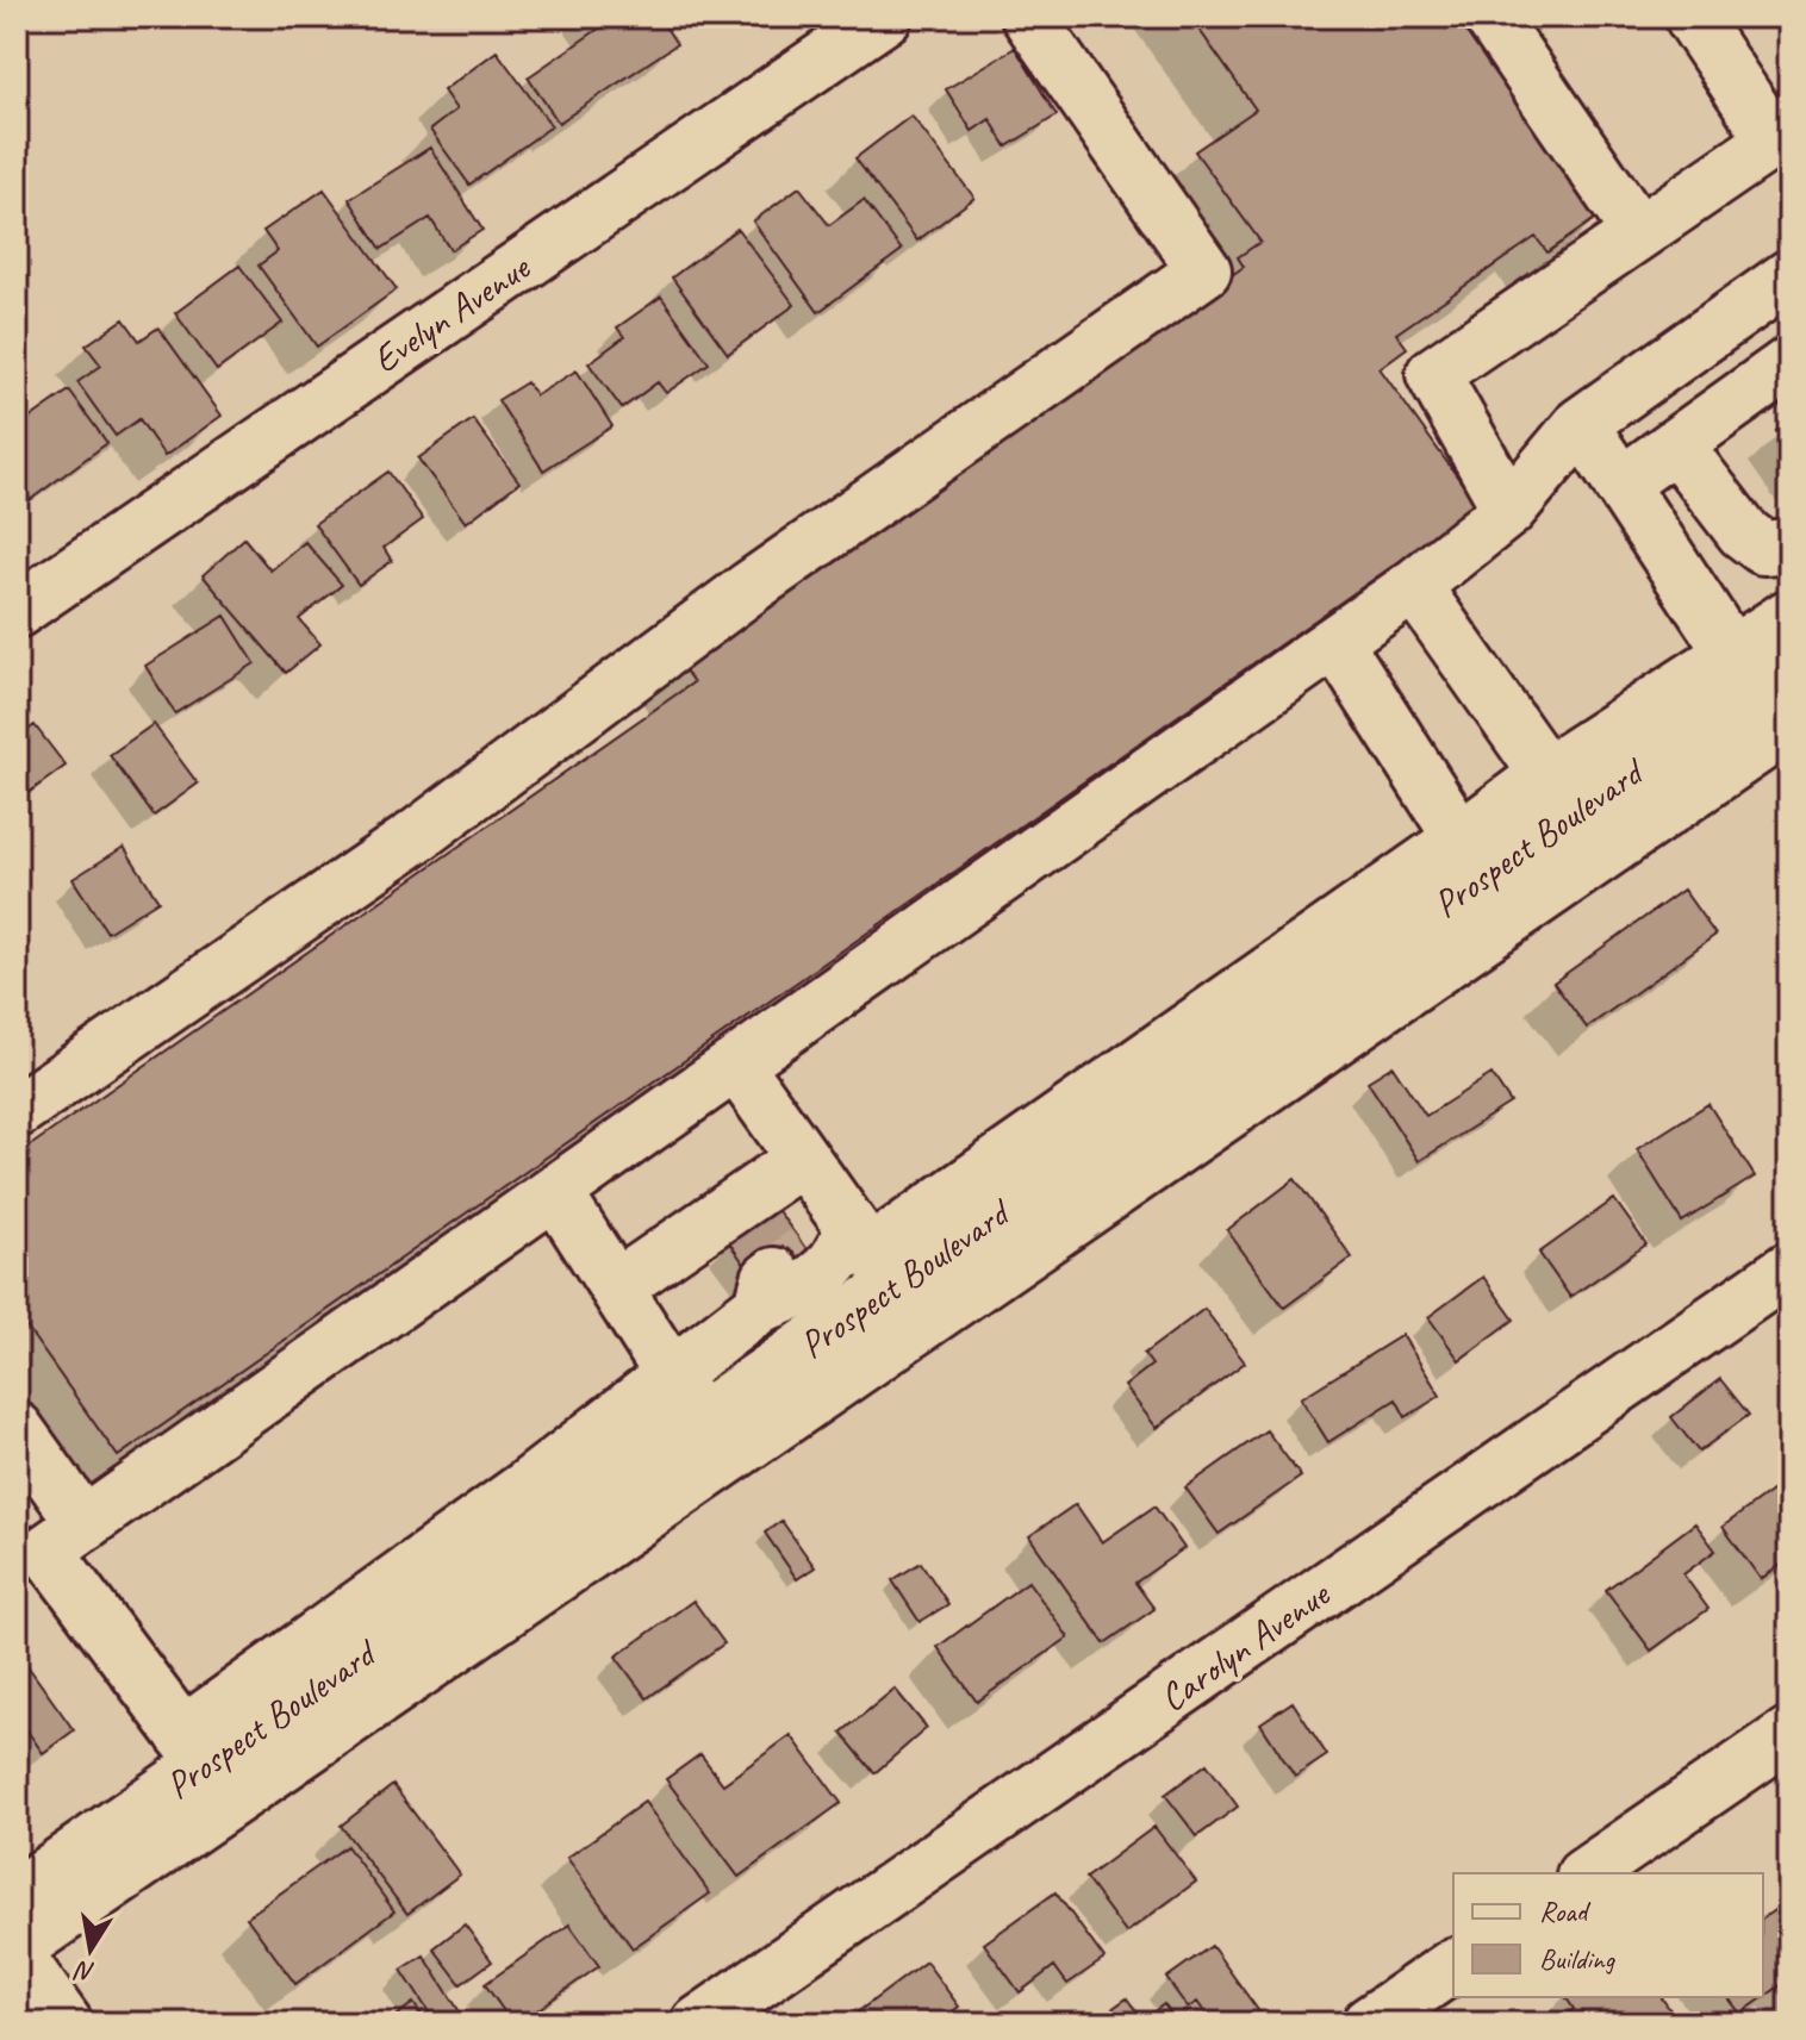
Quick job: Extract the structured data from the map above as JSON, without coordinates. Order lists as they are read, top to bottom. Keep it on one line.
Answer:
{"streets":{"main road":["Evelyn Avenue","Prospect Boulevard","Carolyn Avenue"]},"legend":["Road","Building"],"north":"bottom"}
